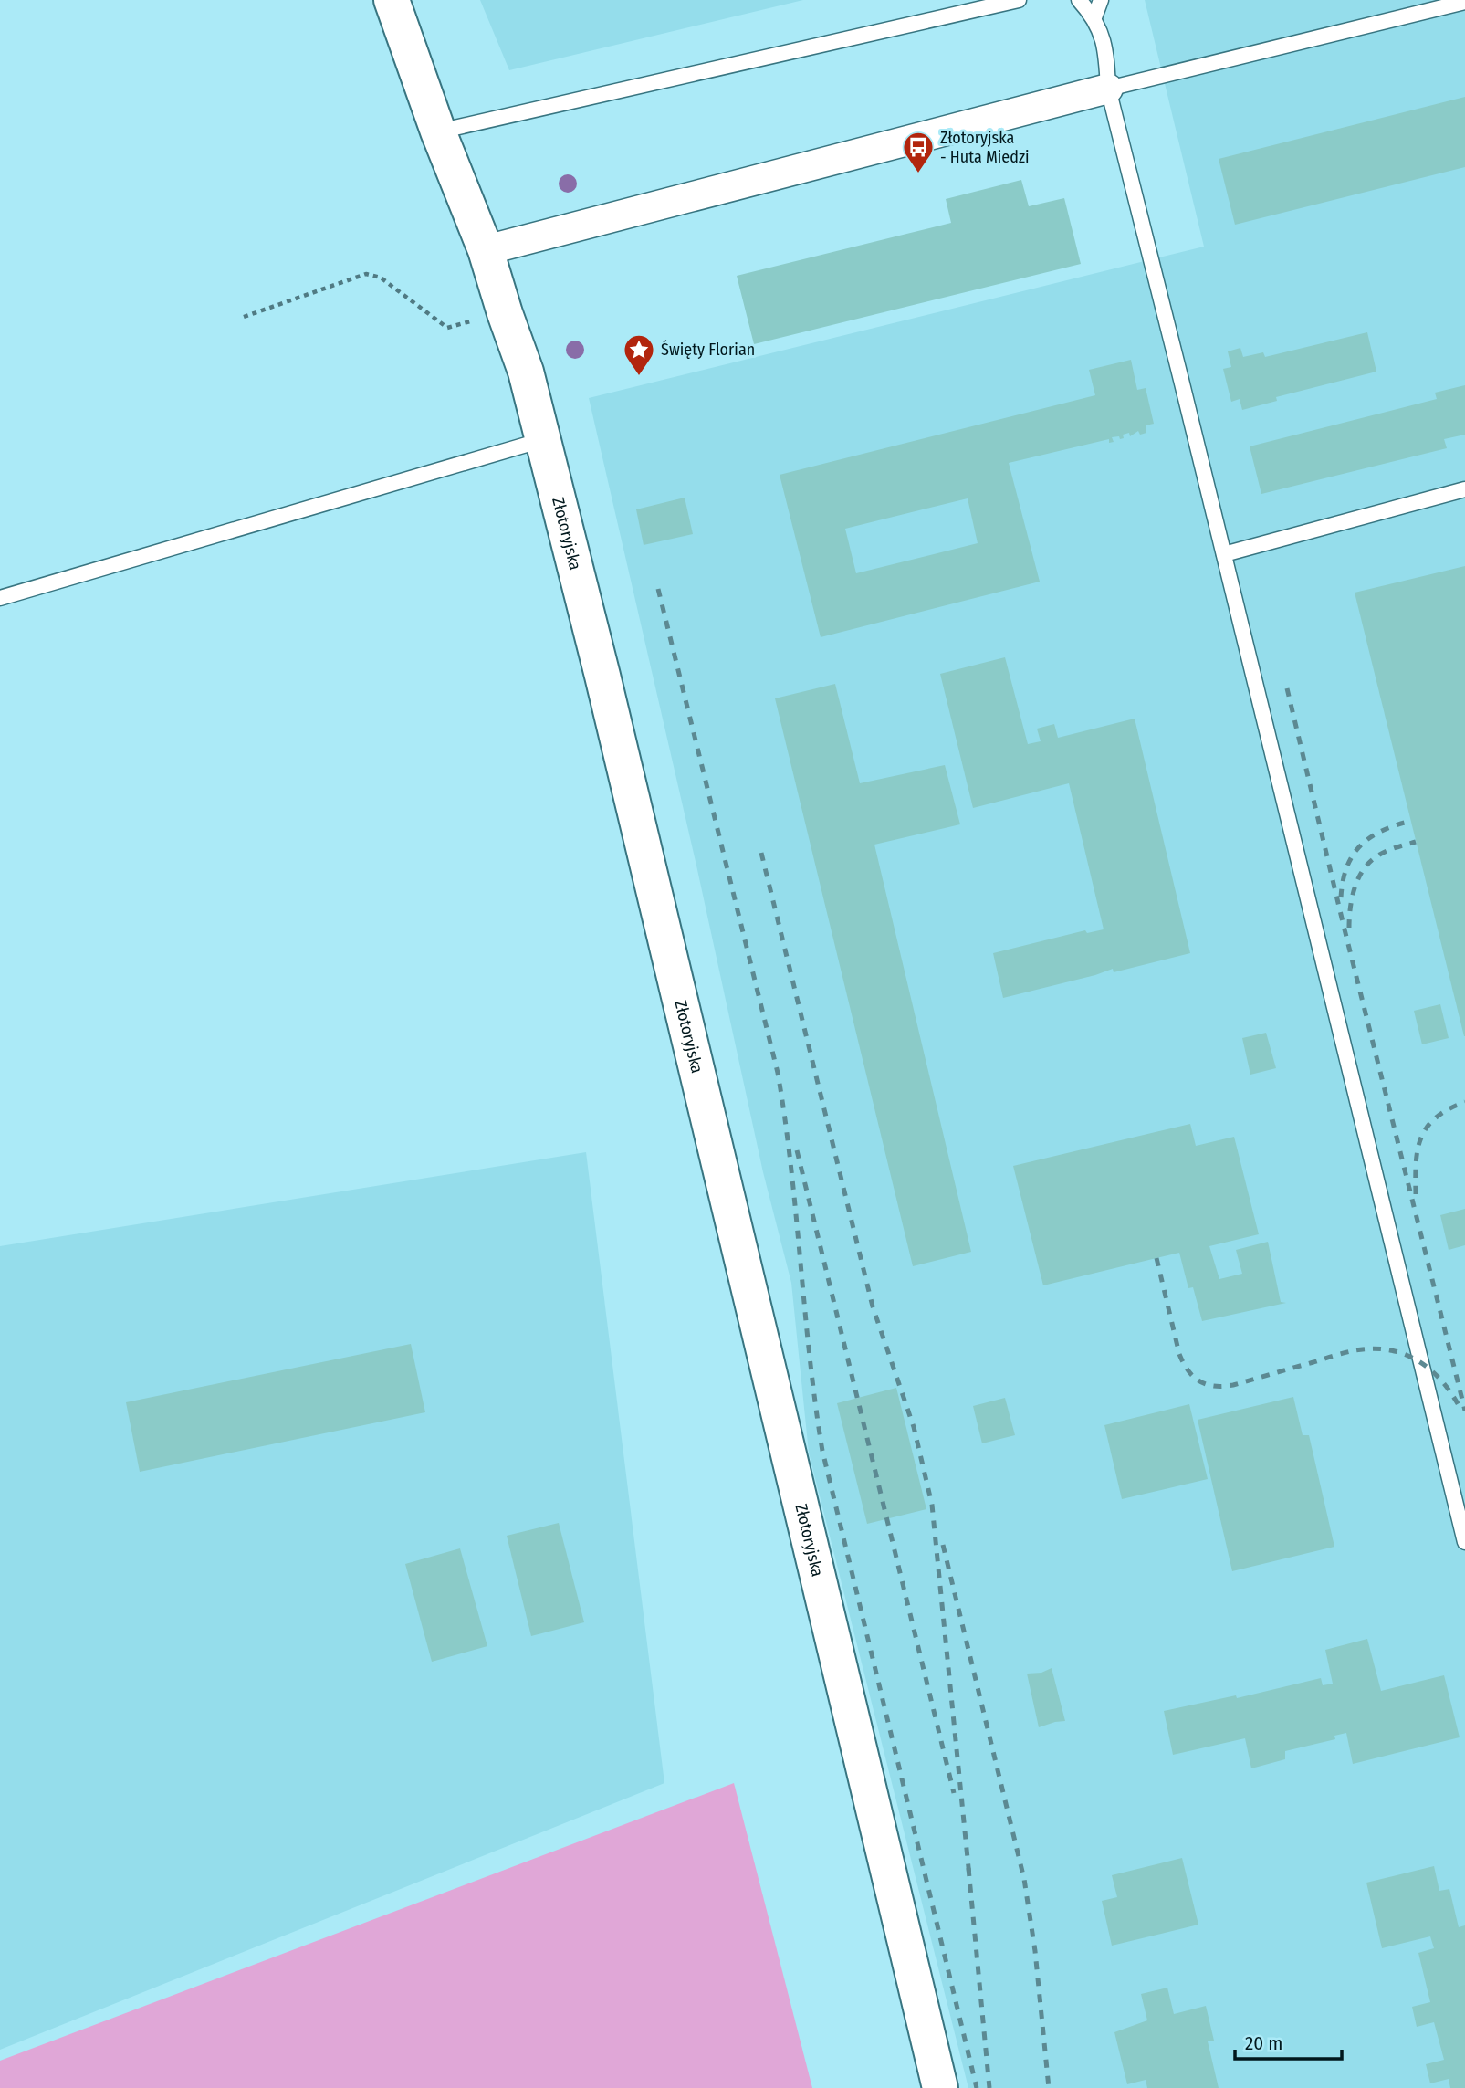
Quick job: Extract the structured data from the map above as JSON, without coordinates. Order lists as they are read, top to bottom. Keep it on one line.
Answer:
{"streets":{"main road":["Złotoryjska"]},"places":{"bus stop":["Złotoryjska - Huta Miedzi"],"place":["Święty Florian"]},"scale_bar":"20 m"}
